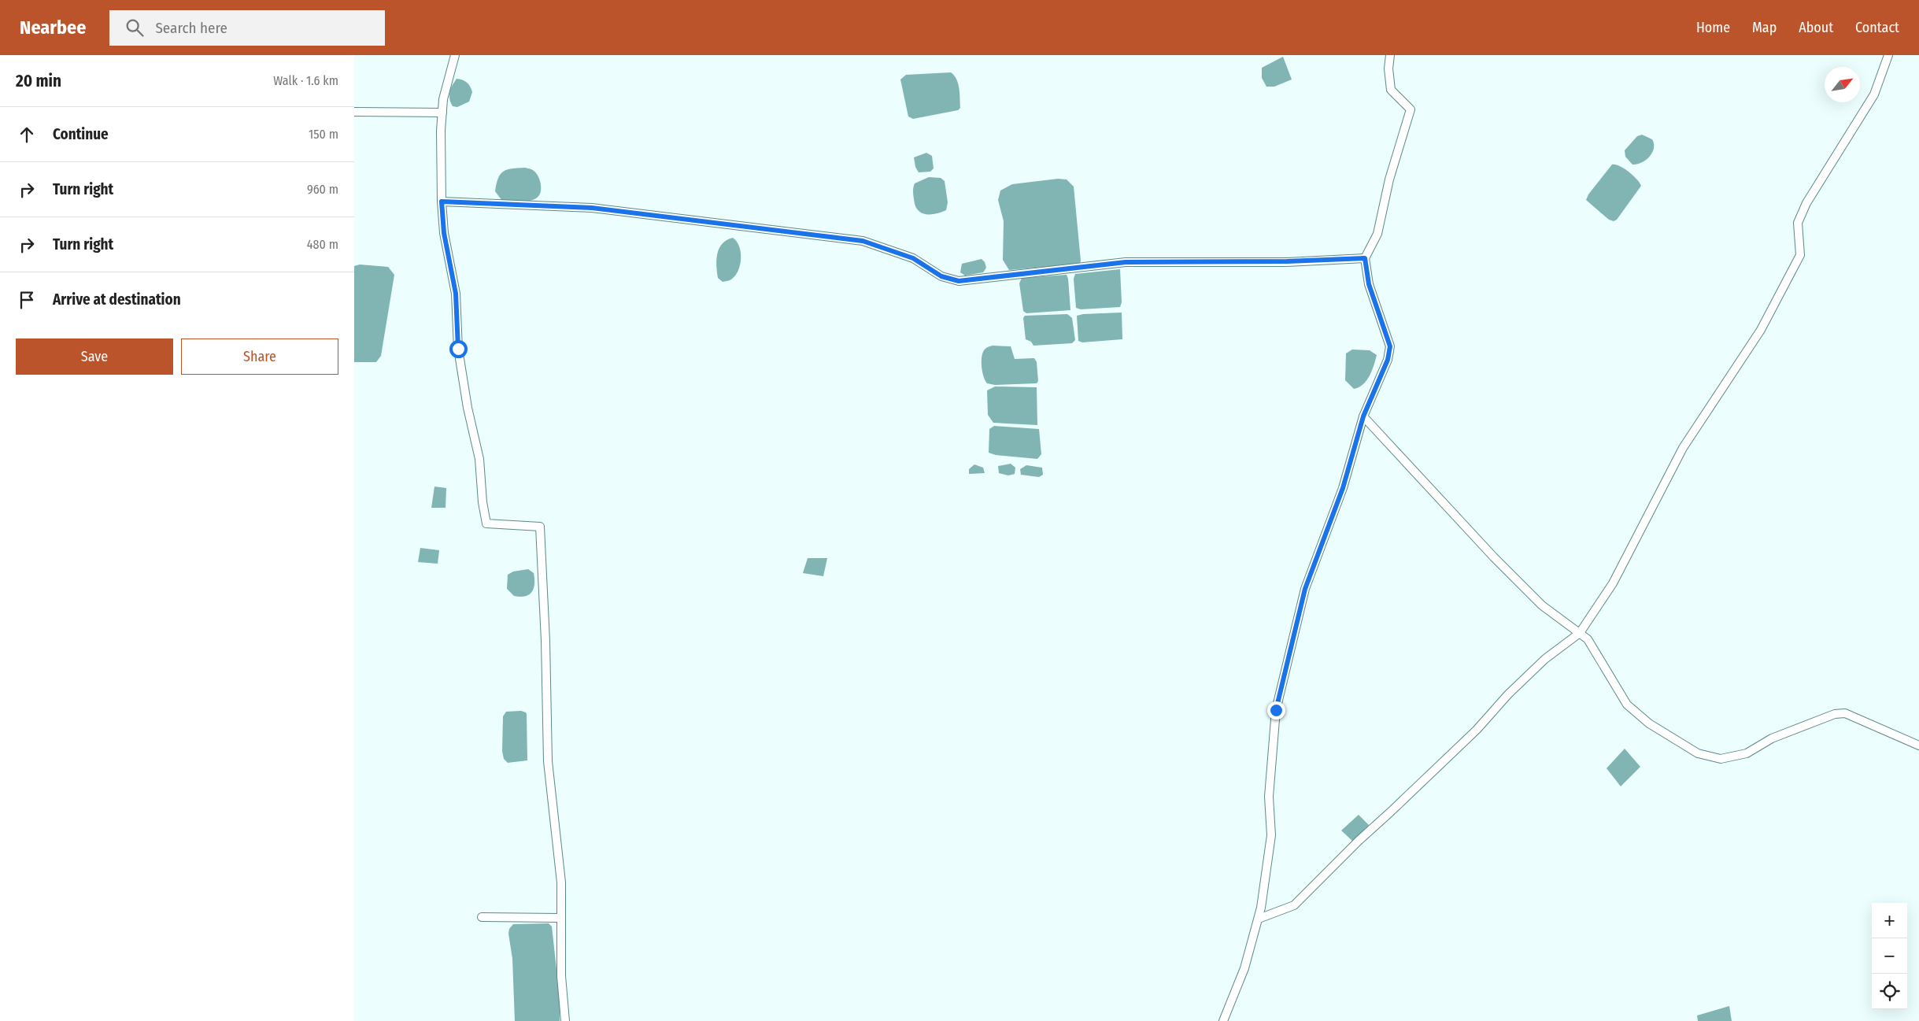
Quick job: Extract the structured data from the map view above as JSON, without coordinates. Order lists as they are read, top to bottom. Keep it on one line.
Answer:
{"north":"top right","page":{"header":"Nearbee","search":"Search here","nav":["Home","Map","About","Contact"],"heading":["20 min","Walk · 1.6 km"],"list":[["Continue","150 m"],["Turn right","960 m"],["Turn right","480 m"],"Arrive at destination"],"buttons":["Save","Share"],"map_buttons":["+","−"]}}
